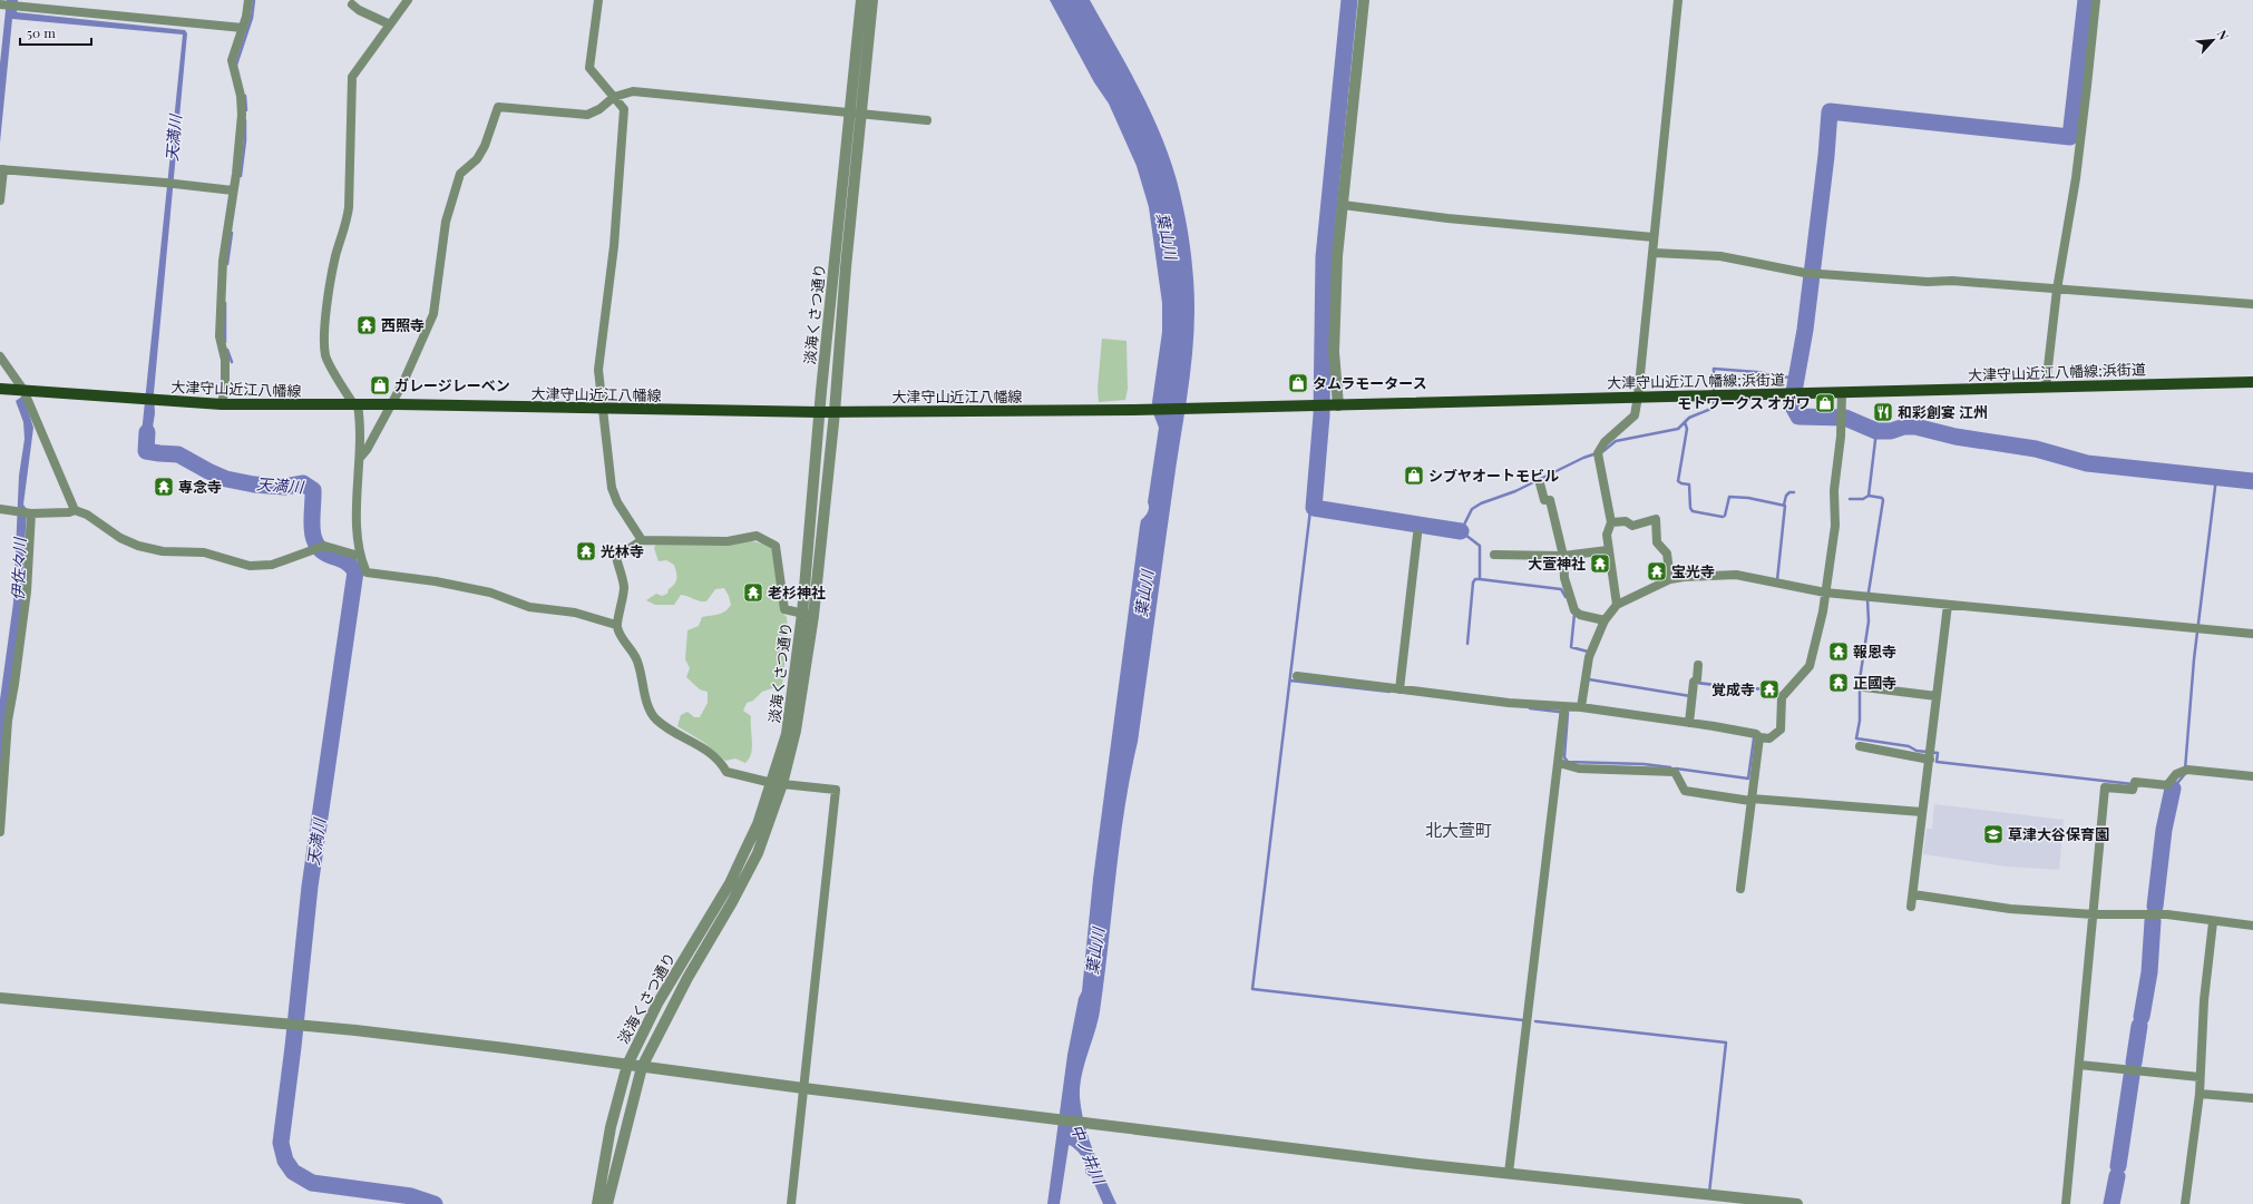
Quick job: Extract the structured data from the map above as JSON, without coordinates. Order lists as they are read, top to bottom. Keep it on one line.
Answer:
{"streets":{"main road":["大津守山近江八幡線;浜街道","大津守山近江八幡線"],"street":["淡海くさつ通り"]},"crossings":[["淡海くさつ通り","大津守山近江八幡線"],["大津守山近江八幡線;浜街道","大津守山近江八幡線"]],"districts":["北大萱町"],"water":["天満川","葉山川","伊佐々川","中ノ井川"],"places":{"temple":["西照寺","専念寺","光林寺","大萱神社","宝光寺","老杉神社","報恩寺","正國寺","覚成寺"],"shop":["タムラモータース","ガレージレーベン","モトワークス オガワ","シブヤオートモビル"],"restaurant":["和彩創宴 江州"],"school or university":["草津大谷保育園"]},"scale_bar":"50 m","north":"top right"}
